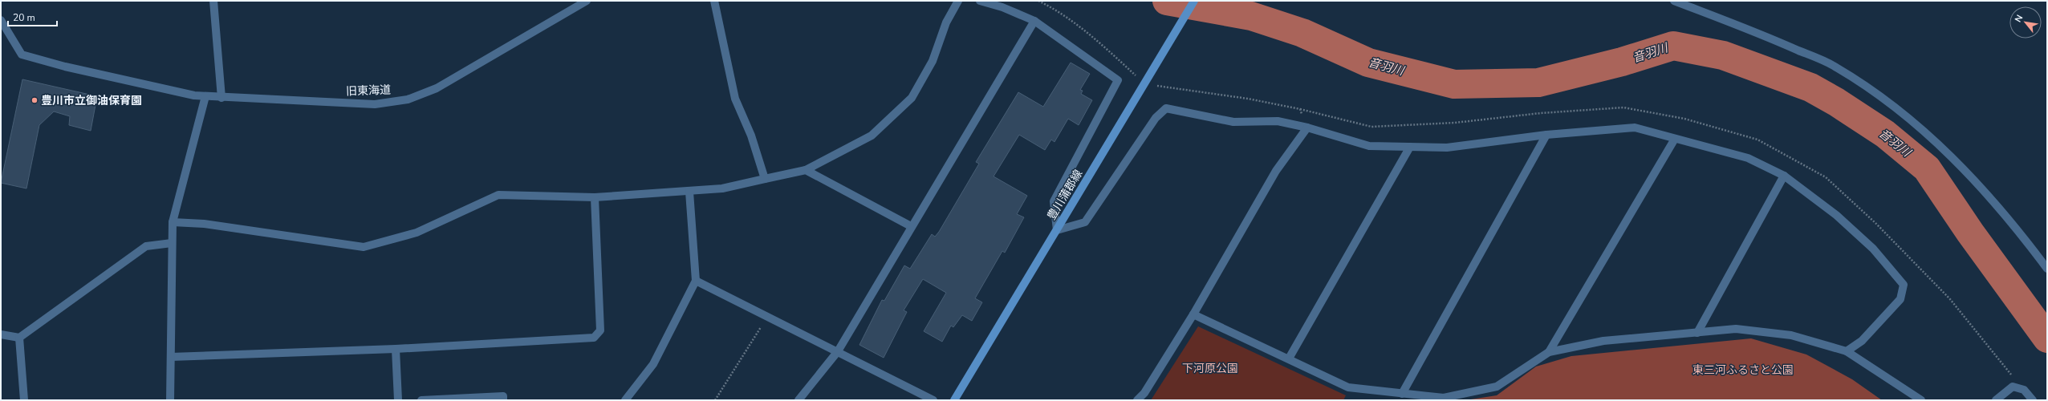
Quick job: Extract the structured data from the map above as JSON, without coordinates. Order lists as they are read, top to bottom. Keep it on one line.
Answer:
{"streets":{"main road":["豊川蒲郡線"],"street":["旧東海道"]},"water":["音羽川"],"parks":["下河原公園","東三河ふるさと公園"],"places":["豊川市立御油保育園"],"scale_bar":"20 m","north":"top left"}
